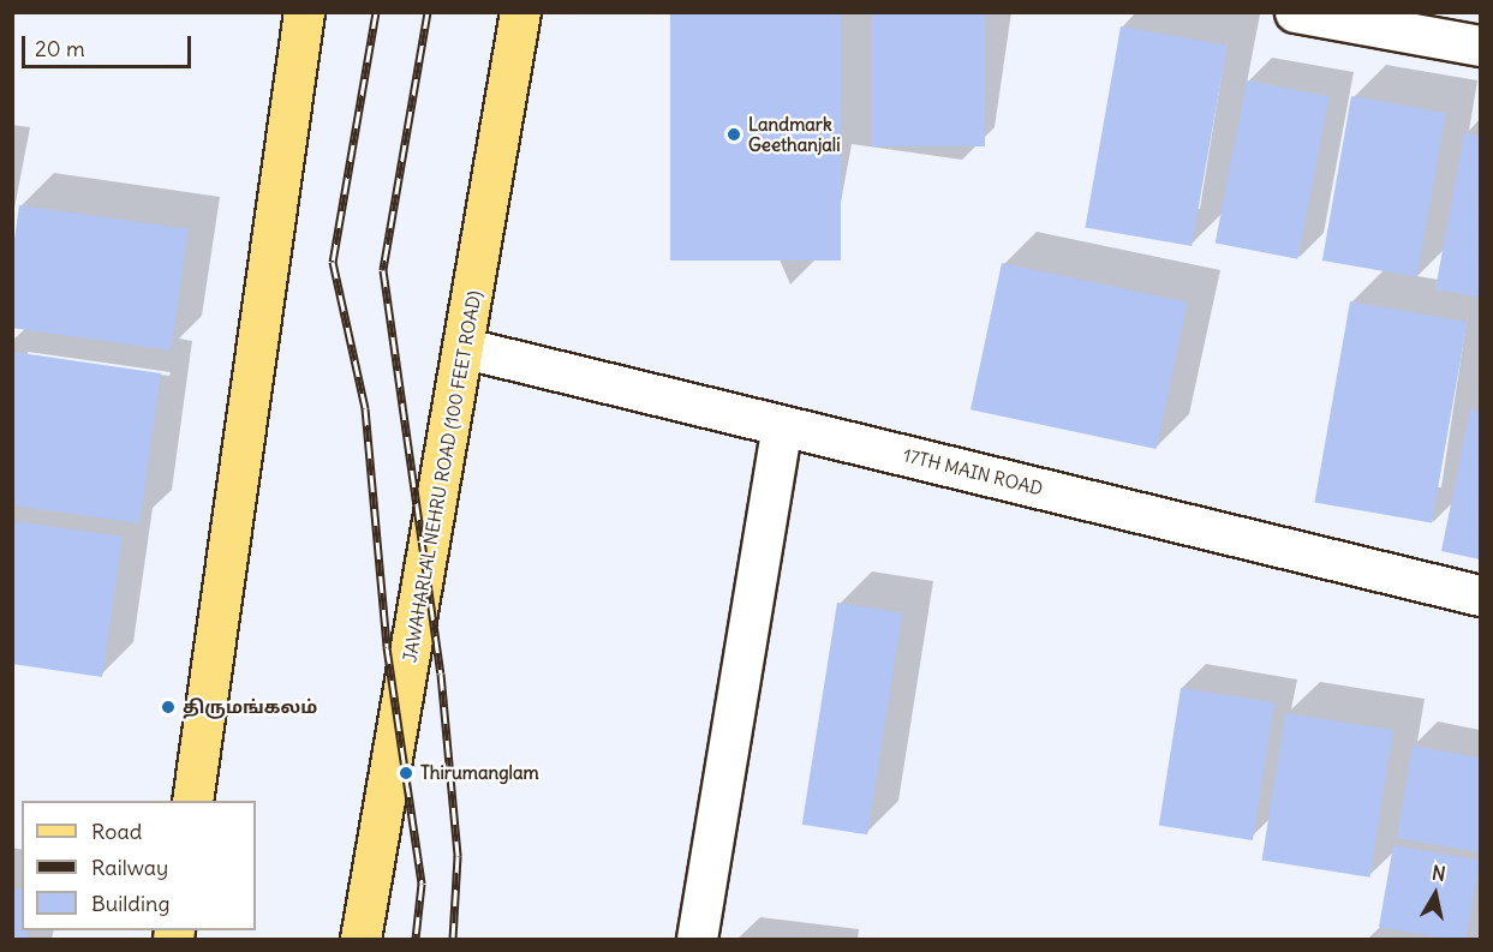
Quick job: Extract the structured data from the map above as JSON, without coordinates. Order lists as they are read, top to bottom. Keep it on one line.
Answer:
{"streets":{"main road":["JAWAHARLAL NEHRU ROAD (100 FEET ROAD)"],"street":["17TH MAIN ROAD"]},"crossings":[["17TH MAIN ROAD","JAWAHARLAL NEHRU ROAD (100 FEET ROAD)"]],"places":["Landmark Geethanjali","திருமங்கலம்","Thirumanglam"],"legend":["Road","Railway","Building"],"scale_bar":"20 m","north":"top"}
